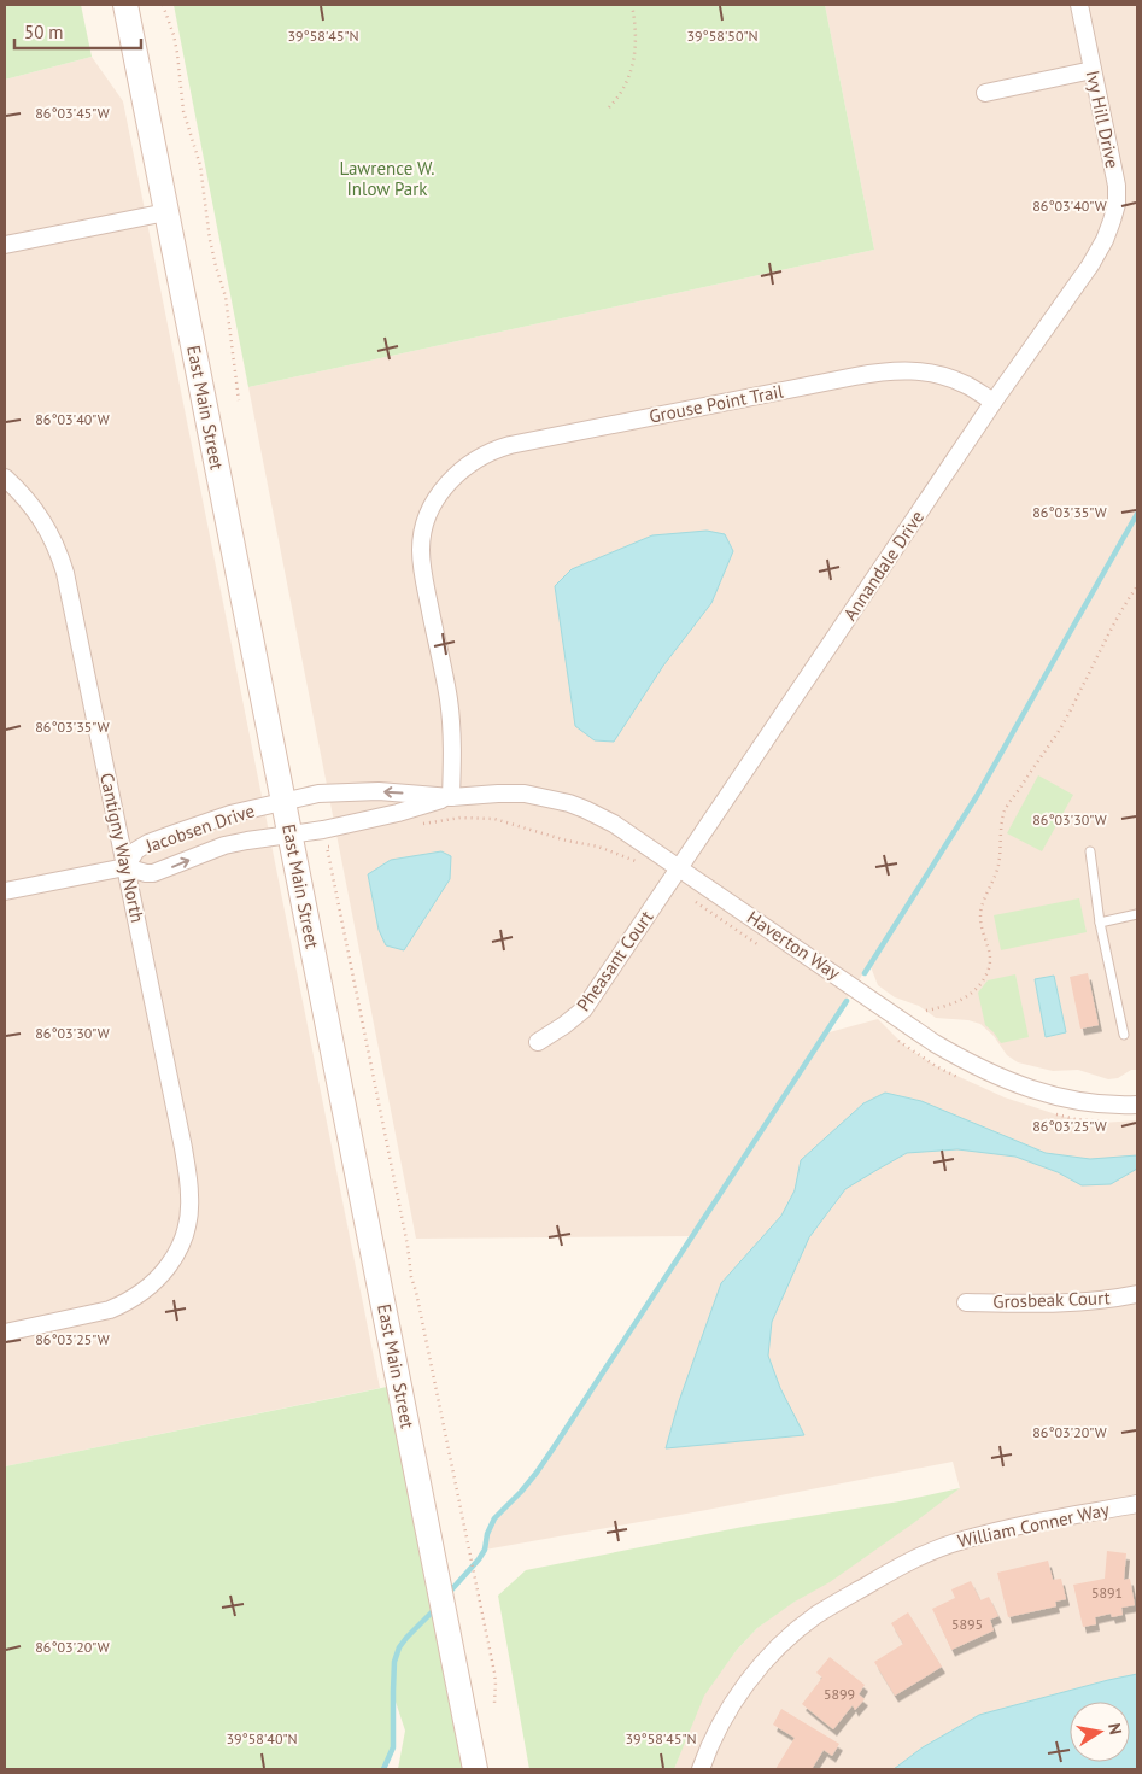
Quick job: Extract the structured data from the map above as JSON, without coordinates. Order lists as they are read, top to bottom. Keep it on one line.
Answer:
{"streets":{"main road":["East Main Street"],"street":["Ivy Hill Drive","Grouse Point Trail","Annandale Drive","Jacobsen Drive","Cantigny Way North","Haverton Way","Pheasant Court","Grosbeak Court","William Conner Way"]},"crossings":[["Ivy Hill Drive","Annandale Drive"],["Grouse Point Trail","Annandale Drive"],["Grouse Point Trail","Haverton Way"],["East Main Street","Jacobsen Drive"],["East Main Street","Haverton Way"],["Annandale Drive","Haverton Way"],["Annandale Drive","Pheasant Court"],["Jacobsen Drive","Cantigny Way North"],["Jacobsen Drive","Haverton Way"],["Haverton Way","Pheasant Court"]],"parks":["Lawrence W. Inlow Park"],"house_numbers":["5891","5895","5899"],"scale_bar":"50 m","north":"right","coordinates":["39°58'45\"N","39°58'50\"N","86°03'45\"W","86°03'40\"W","86°03'35\"W","86°03'30\"W","86°03'25\"W","86°03'20\"W","39°58'40\"N"]}
